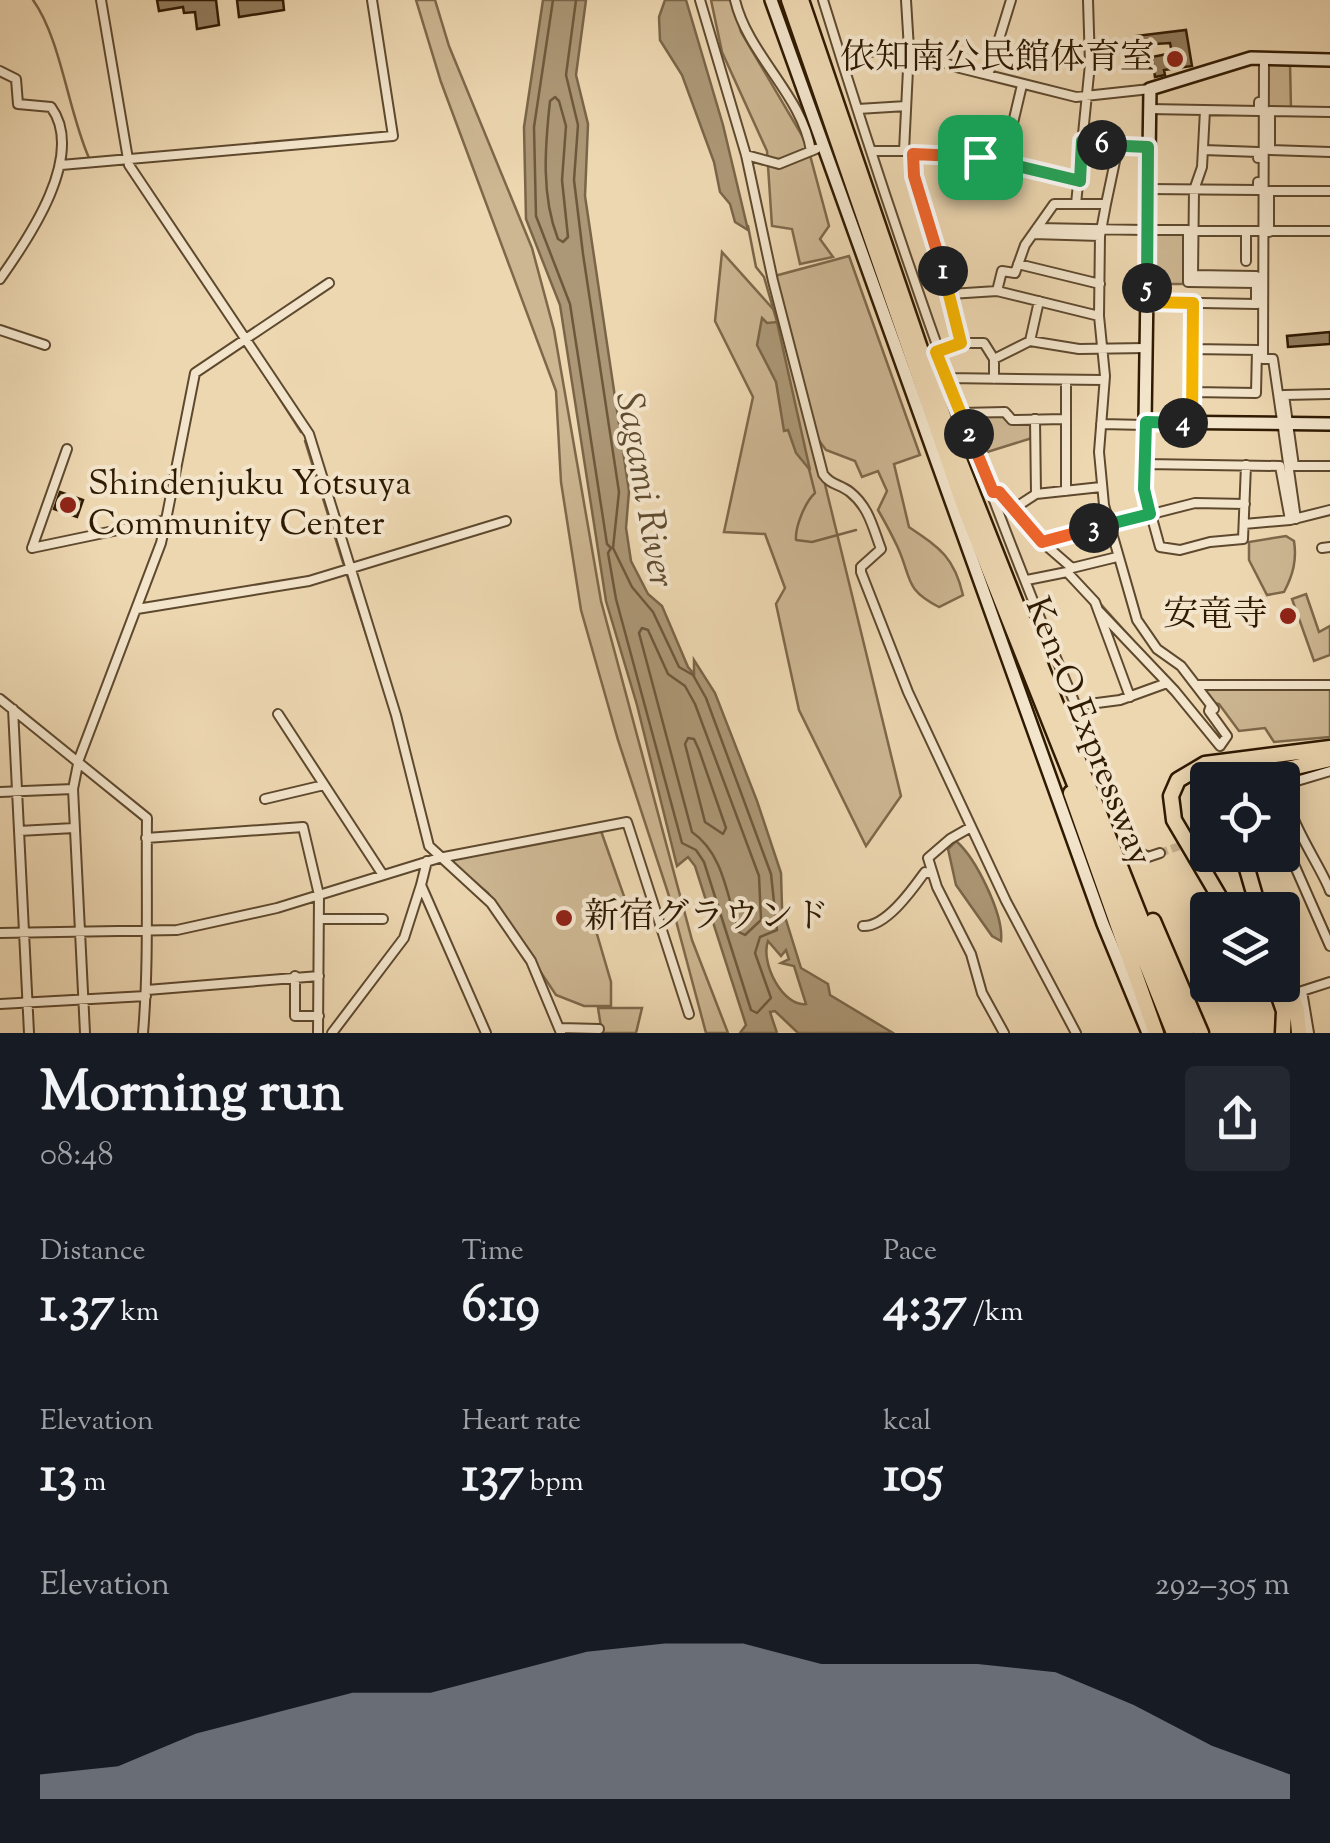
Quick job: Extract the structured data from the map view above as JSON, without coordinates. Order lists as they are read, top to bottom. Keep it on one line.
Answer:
{"streets":{"highway":["Ken-O Expressway"]},"water":["Sagami River"],"places":["依知南公民館体育室","Shindenjuku Yotsuya Community Center","安竜寺","新宿グラウンド"],"page":{"pins":["6","1","5","4","2","3"],"heading":["Morning run","08:48"],"stats":[["Distance","1.37 km"],["Time","6:19"],["Pace","4:37 /km"],["Elevation","13 m"],["Heart rate","137 bpm"],["kcal","105"]],"chart":["Elevation","292–305 m"]}}
